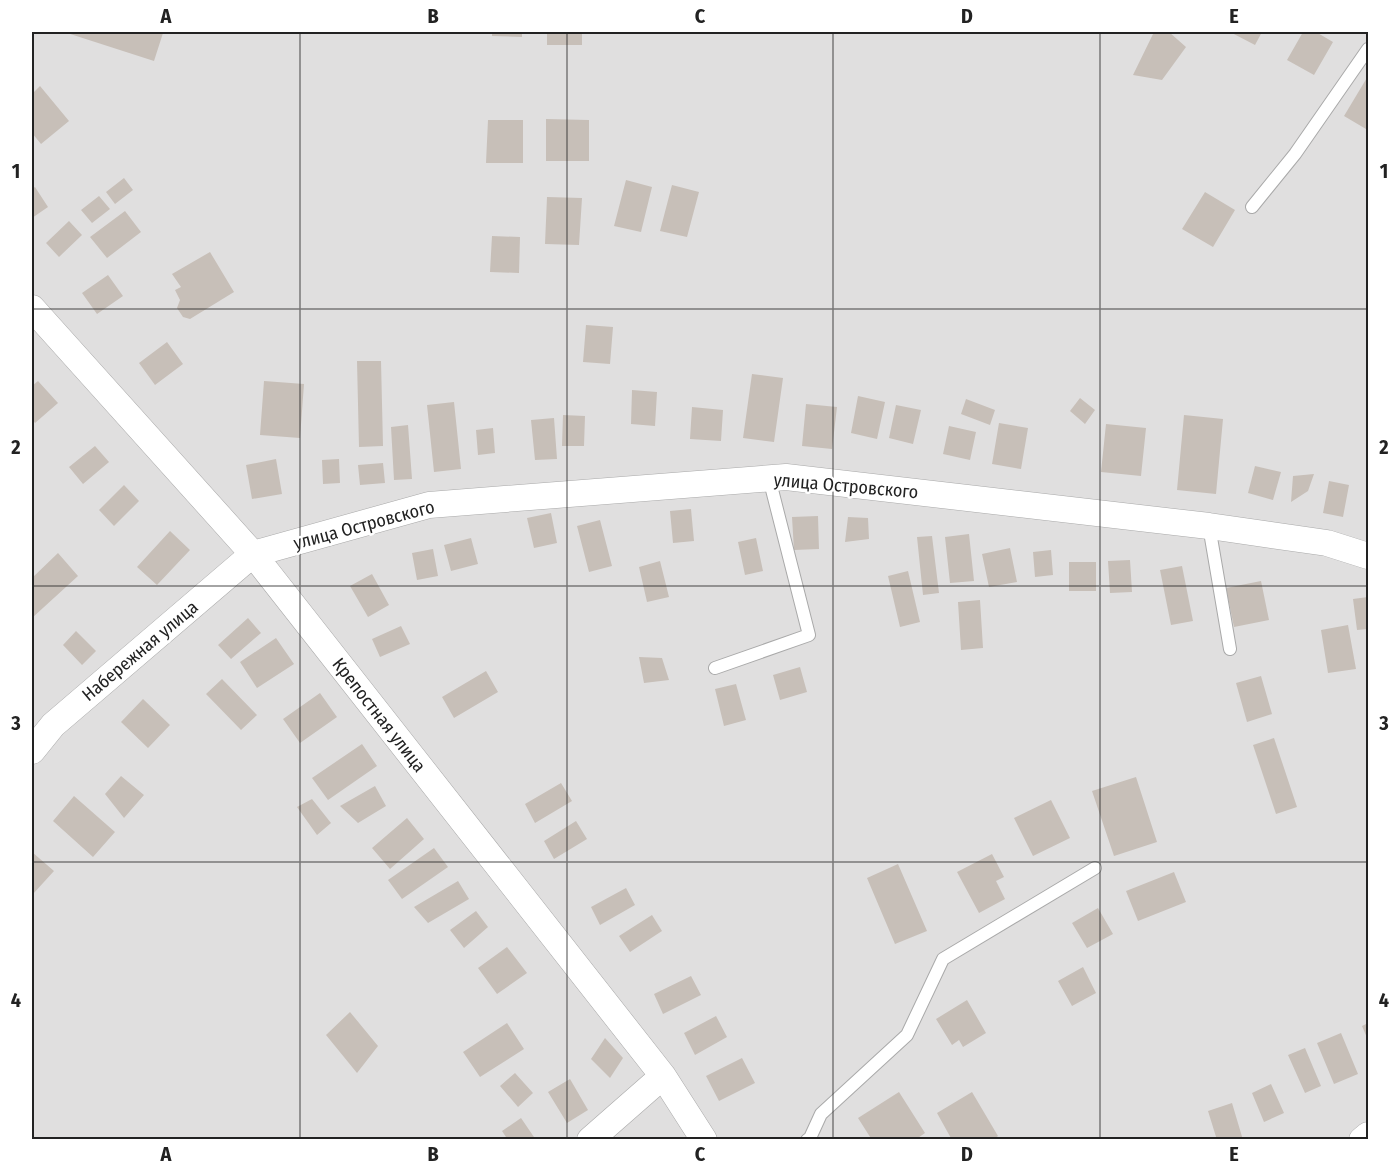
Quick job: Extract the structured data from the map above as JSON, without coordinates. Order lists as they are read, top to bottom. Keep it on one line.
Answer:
{"streets":{"street":["улица Островского","Набережная улица","Крепостная улица"]},"crossings":[["улица Островского","Набережная улица"],["улица Островского","Крепостная улица"],["Набережная улица","Крепостная улица"]],"grid":{"columns":["A","B","C","D","E"],"rows":["1","2","3","4"]}}
